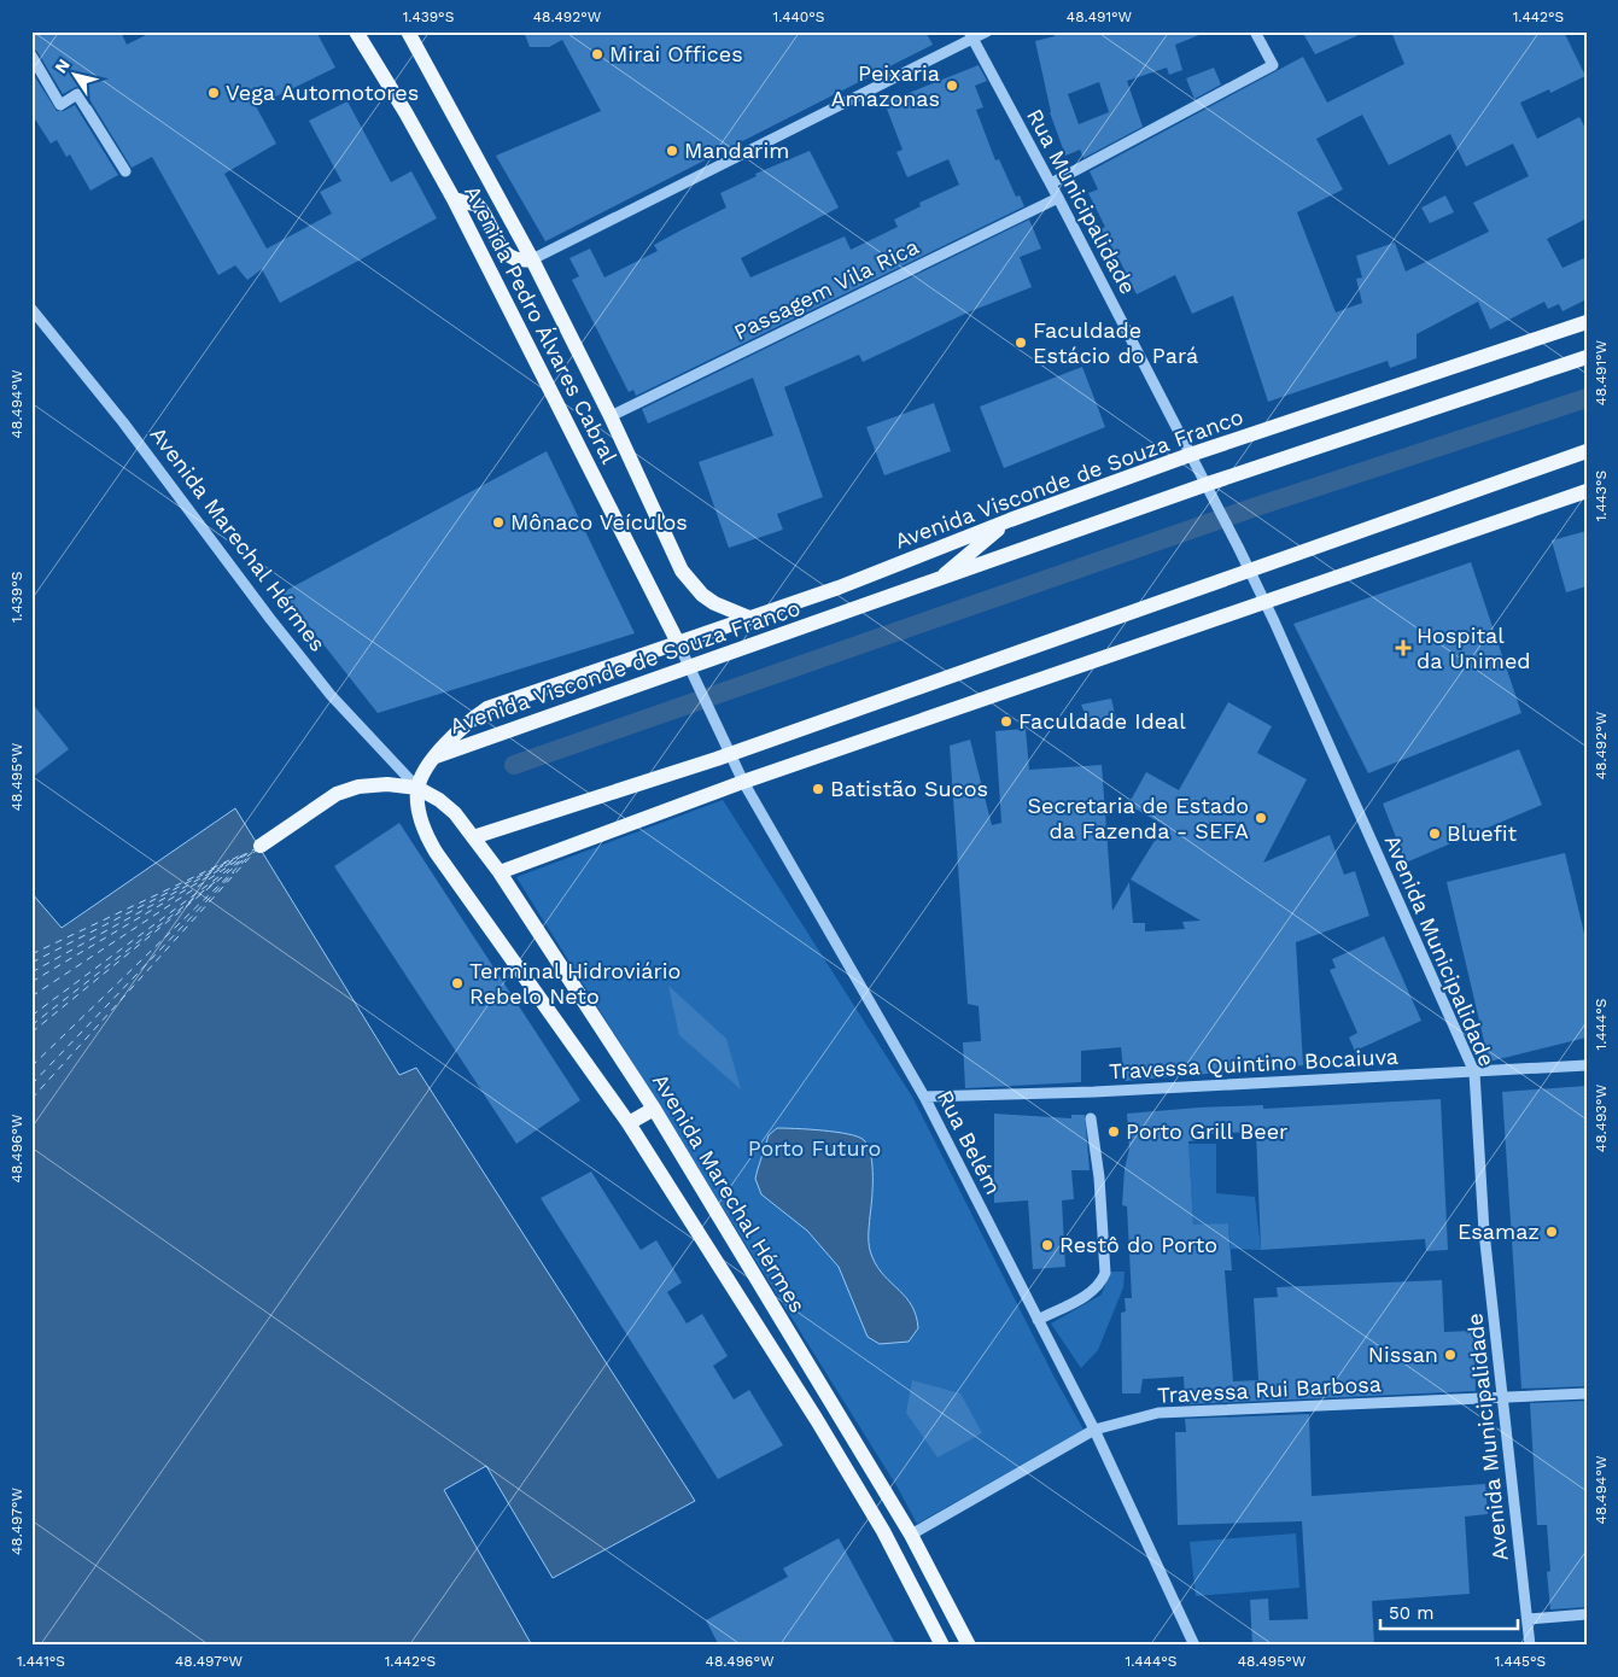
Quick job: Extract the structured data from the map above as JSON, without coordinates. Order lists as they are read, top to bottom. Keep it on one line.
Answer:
{"streets":{"main road":["Avenida Pedro Álvares Cabral","Avenida Visconde de Souza Franco","Avenida Marechal Hérmes"],"street":["Rua Municipalidade","Passagem Vila Rica","Avenida Municipalidade","Travessa Quintino Bocaiuva","Rua Belém","Travessa Rui Barbosa"]},"crossings":[["Rua Municipalidade","Passagem Vila Rica"],["Rua Municipalidade","Avenida Visconde de Souza Franco"],["Rua Municipalidade","Avenida Municipalidade"],["Passagem Vila Rica","Avenida Pedro Álvares Cabral"],["Avenida Pedro Álvares Cabral","Avenida Visconde de Souza Franco"],["Avenida Pedro Álvares Cabral","Rua Belém"],["Avenida Visconde de Souza Franco","Avenida Municipalidade"],["Avenida Visconde de Souza Franco","Rua Belém"],["Avenida Marechal Hérmes","Travessa Rui Barbosa"],["Avenida Municipalidade","Travessa Quintino Bocaiuva"],["Avenida Municipalidade","Travessa Rui Barbosa"],["Travessa Quintino Bocaiuva","Rua Belém"],["Rua Belém","Travessa Rui Barbosa"]],"parks":["Porto Futuro"],"places":{"other":["Mirai Offices","Peixaria Amazonas","Vega Automotores","Mandarim","Faculdade Estácio do Pará","Mônaco Veículos","Faculdade Ideal","Batistão Sucos","Secretaria de Estado da Fazenda - SEFA","Bluefit","Terminal Hidroviário Rebelo Neto","Porto Grill Beer","Esamaz","Restô do Porto","Nissan"],"health":["Hospital da Unimed"]},"scale_bar":"50 m","north":"top left","coordinates":["1.439°S","48.492°W","1.440°S","48.491°W","1.442°S","48.494°W","1.443°S","48.495°W","1.444°S","48.493°W","48.496°W","48.497°W","1.441°S","1.445°S"]}
